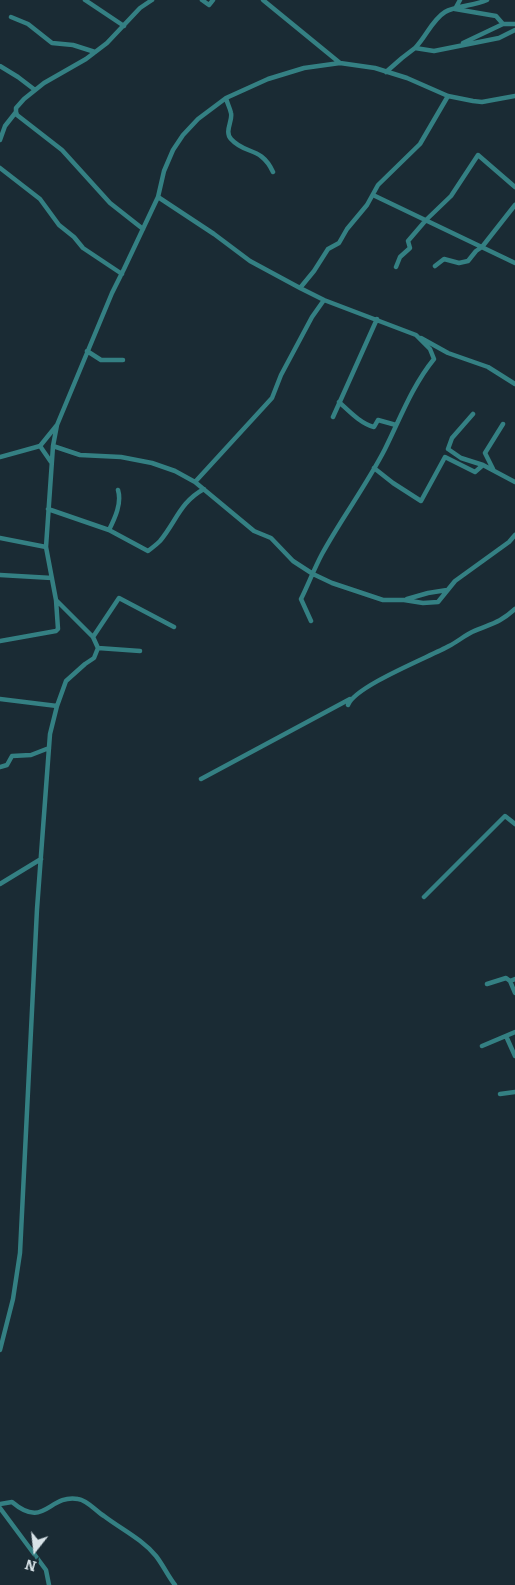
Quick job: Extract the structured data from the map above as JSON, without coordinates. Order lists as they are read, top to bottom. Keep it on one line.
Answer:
{"north":"bottom"}
